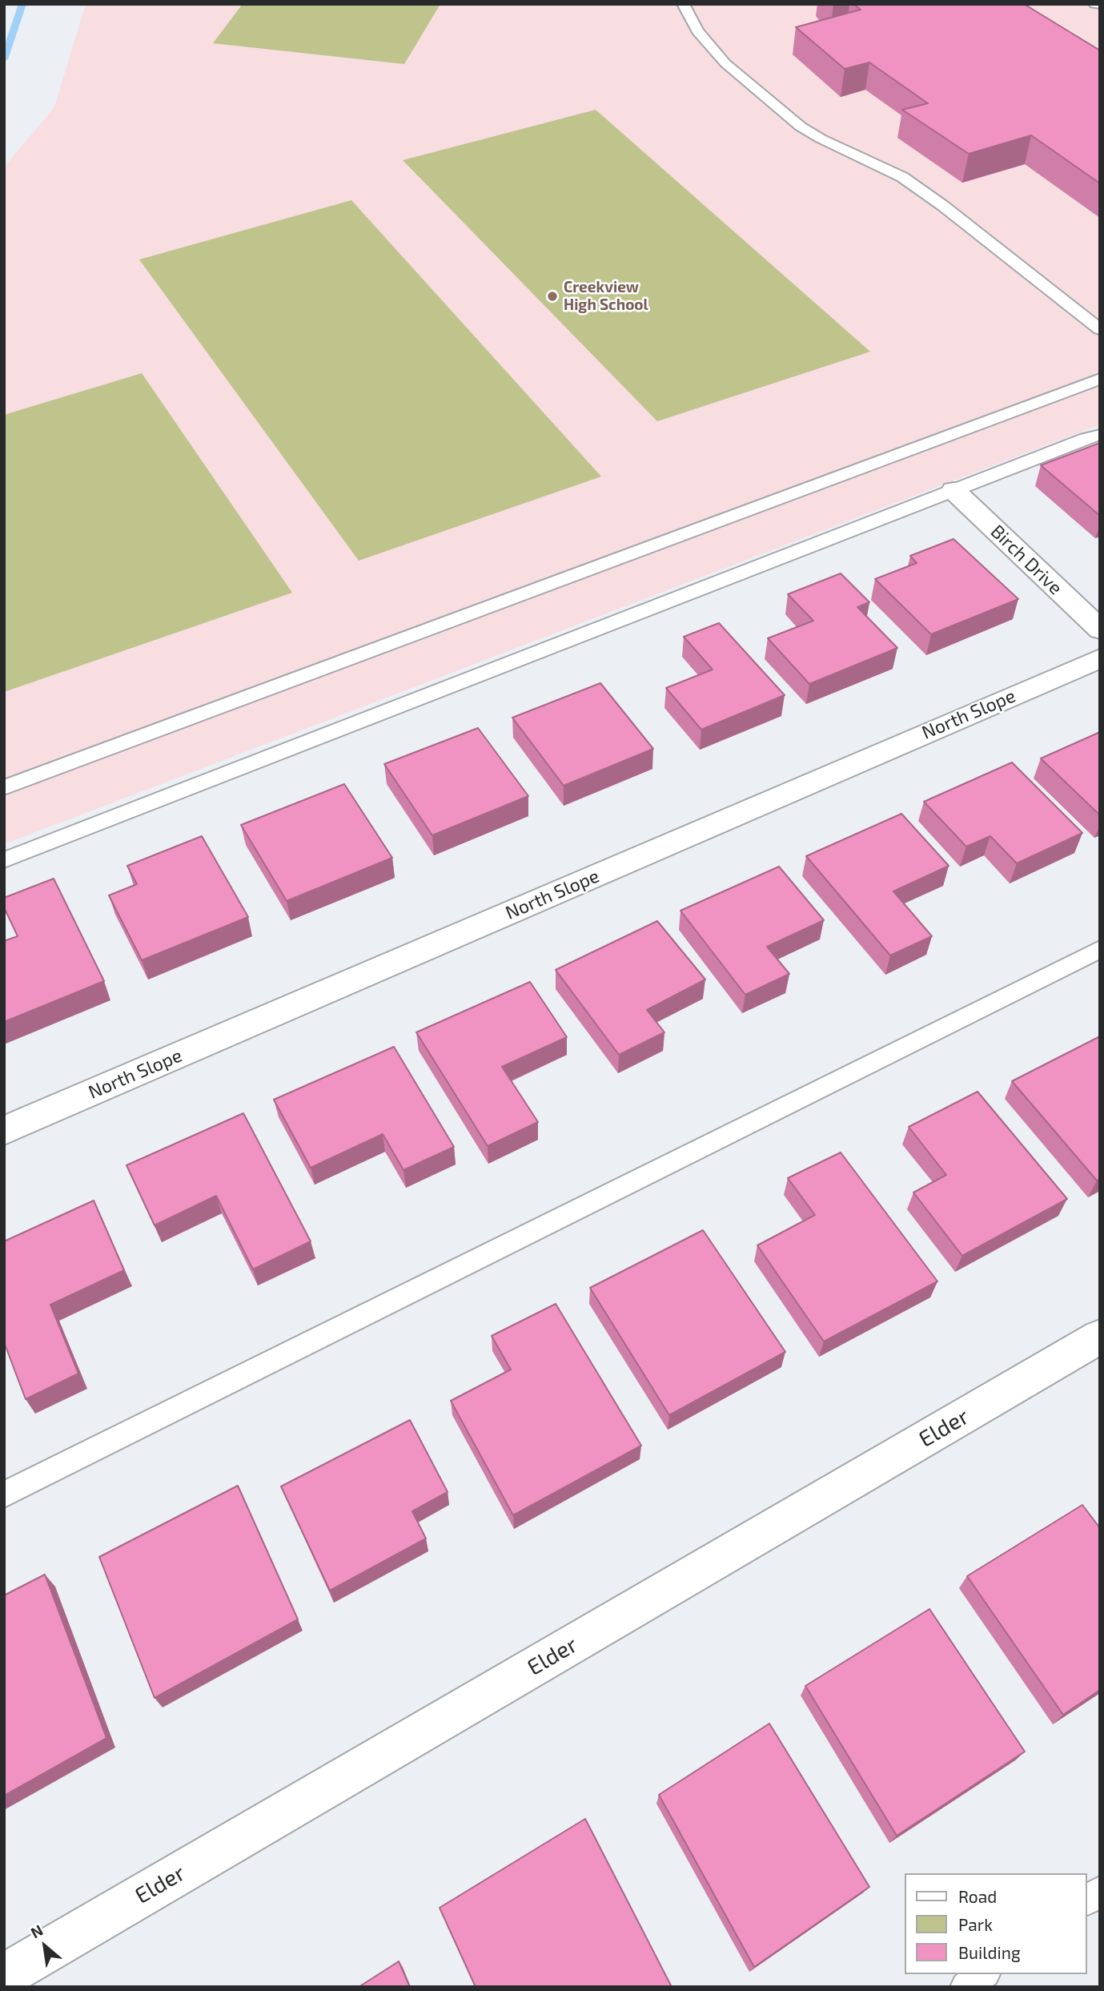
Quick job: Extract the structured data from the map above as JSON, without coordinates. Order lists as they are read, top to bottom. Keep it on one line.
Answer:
{"streets":{"street":["Birch Drive","North Slope","Elder"]},"places":["Creekview High School"],"legend":["Road","Park","Building"],"north":"top left"}
